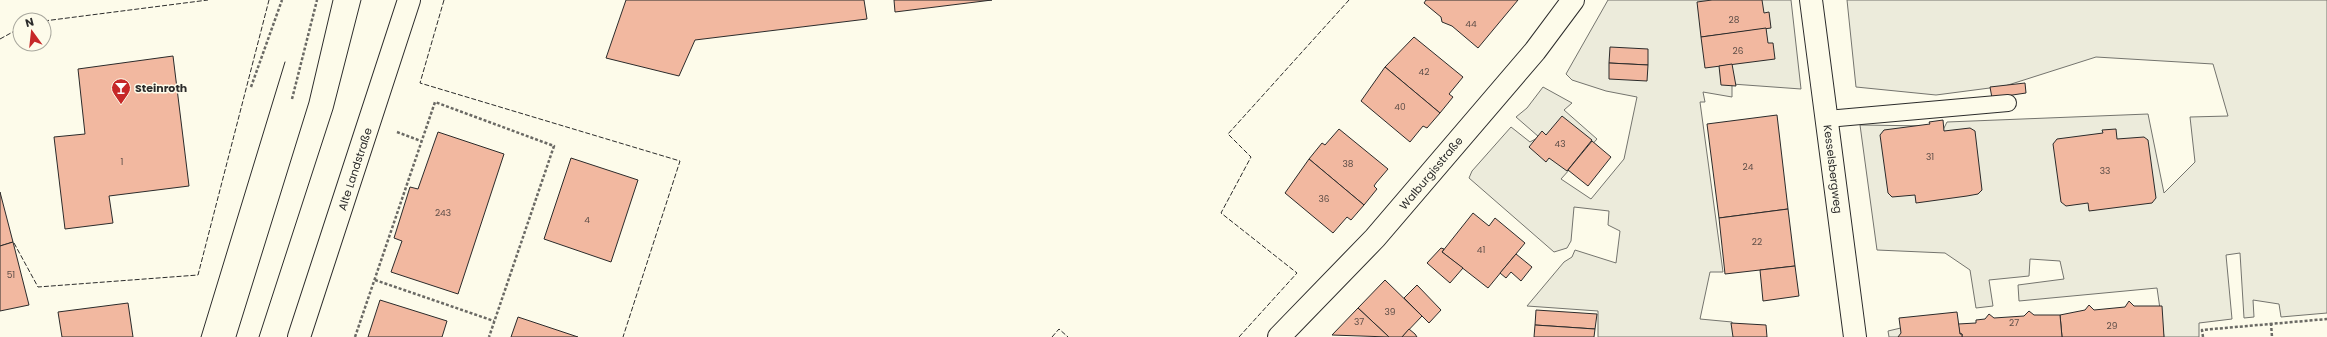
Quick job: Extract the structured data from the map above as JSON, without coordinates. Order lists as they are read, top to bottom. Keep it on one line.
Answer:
{"streets":{"street":["Alte Landstraße","Kesselsbergweg","Walburgisstraße"]},"places":{"bar":["Steinroth"]},"house_numbers":["28","44","26","42","40","43","31","1","38","24","33","36","243","4","22","41","51","39","37","27","29"],"north":"top"}
